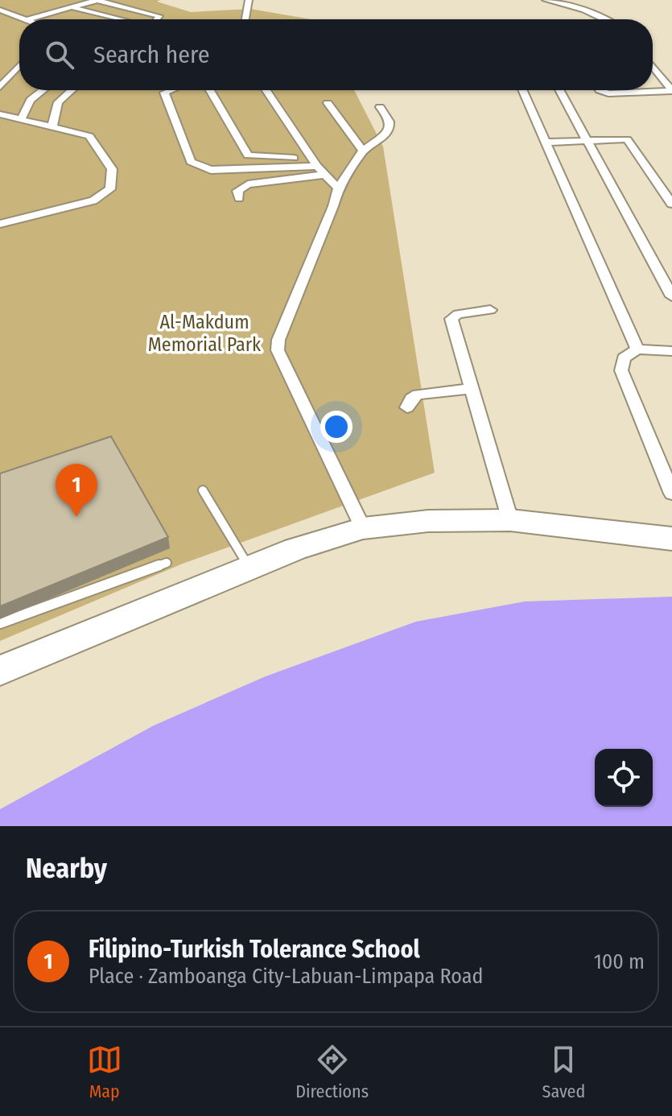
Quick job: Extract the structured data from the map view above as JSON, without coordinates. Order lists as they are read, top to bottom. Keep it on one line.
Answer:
{"parks":["Al-Makdum Memorial Park"],"page":{"search":"Search here","pins":"1","heading":"Nearby","list":[{"mark":"1","name":"Filipino-Turkish Tolerance School","note":"Place · Zamboanga City-Labuan-Limpapa Road","value":"100 m"}],"nav":["Map","Directions","Saved"]}}
